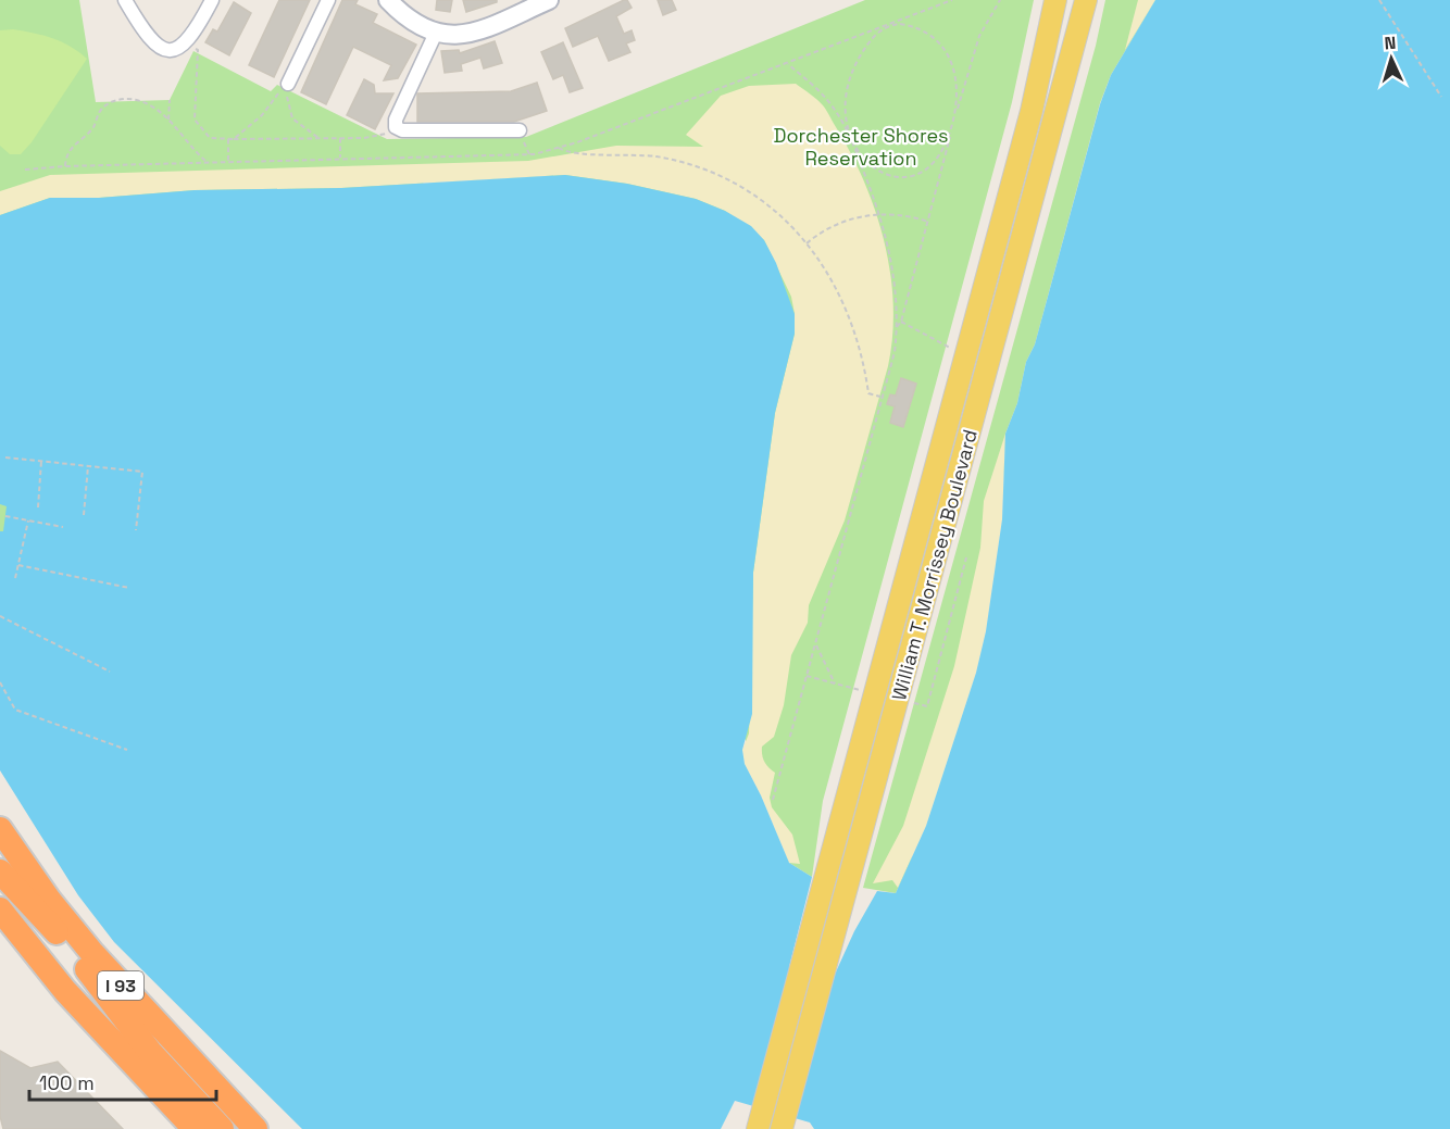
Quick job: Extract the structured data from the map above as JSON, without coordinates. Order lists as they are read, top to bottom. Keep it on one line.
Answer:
{"streets":{"highway":["I 93"],"main road":["William T. Morrissey Boulevard"]},"parks":["Dorchester Shores Reservation"],"scale_bar":"100 m","north":"top"}
